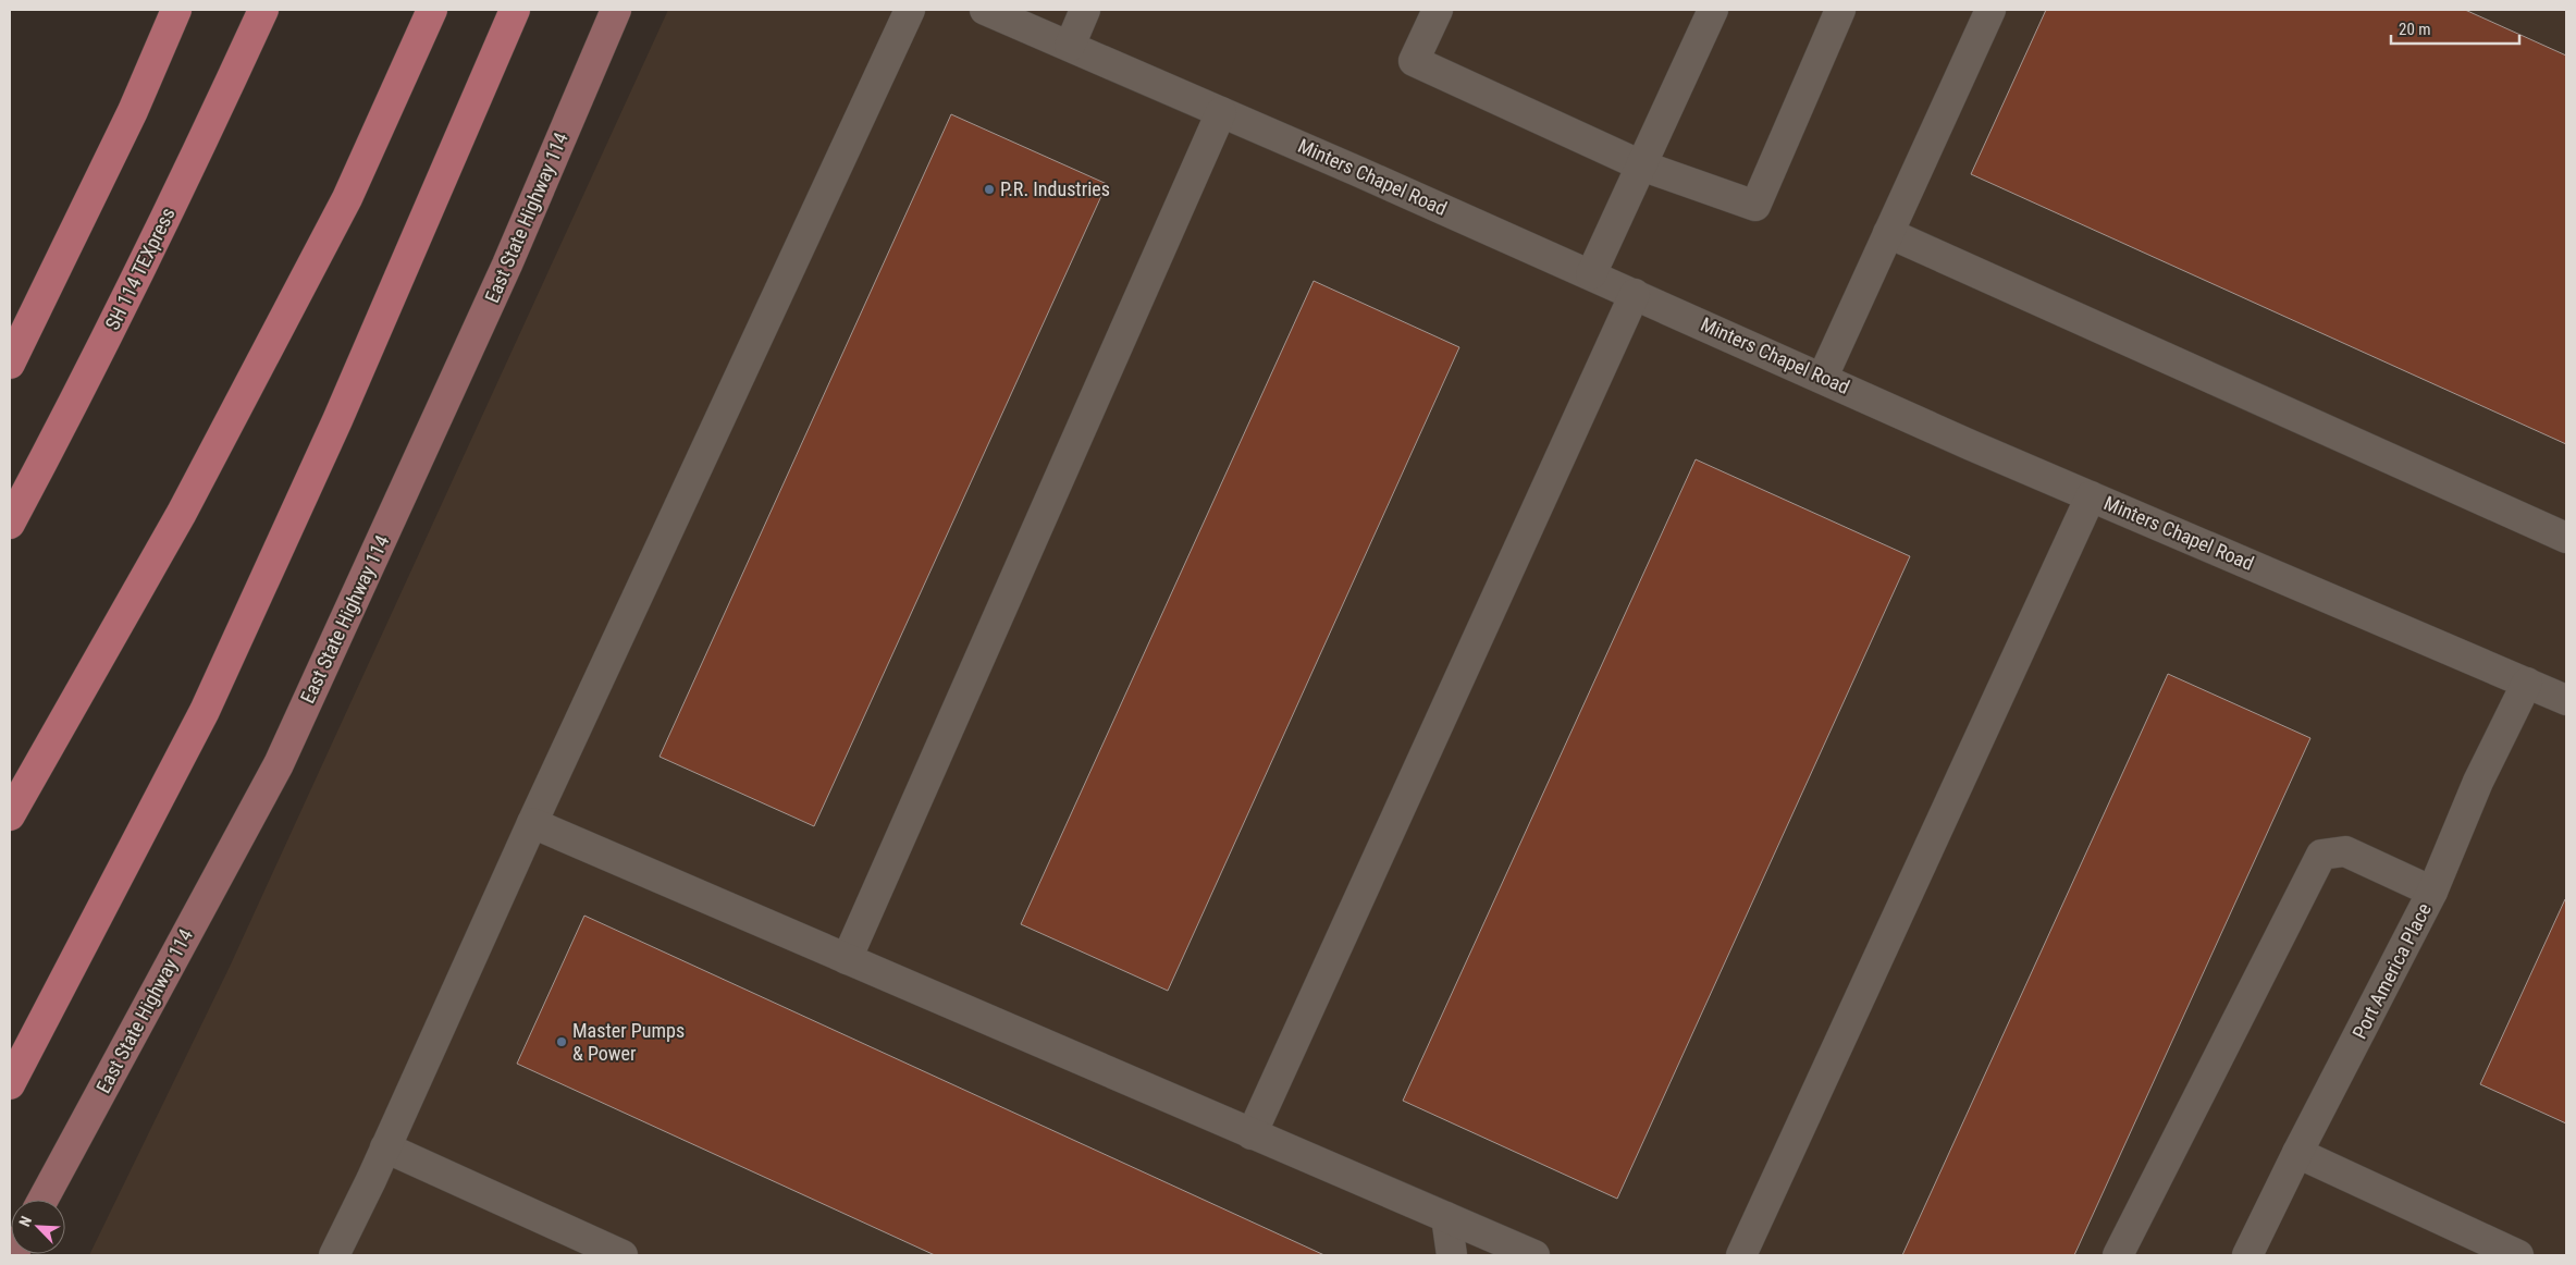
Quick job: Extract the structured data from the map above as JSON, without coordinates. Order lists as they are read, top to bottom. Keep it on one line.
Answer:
{"streets":{"highway":["SH 114 TEXpress"],"main road":["East State Highway 114"],"street":["Minters Chapel Road","Port America Place"]},"crossings":[["Minters Chapel Road","Port America Place"]],"places":["P.R. Industries","Master Pumps & Power"],"scale_bar":"20 m","north":"top left"}
